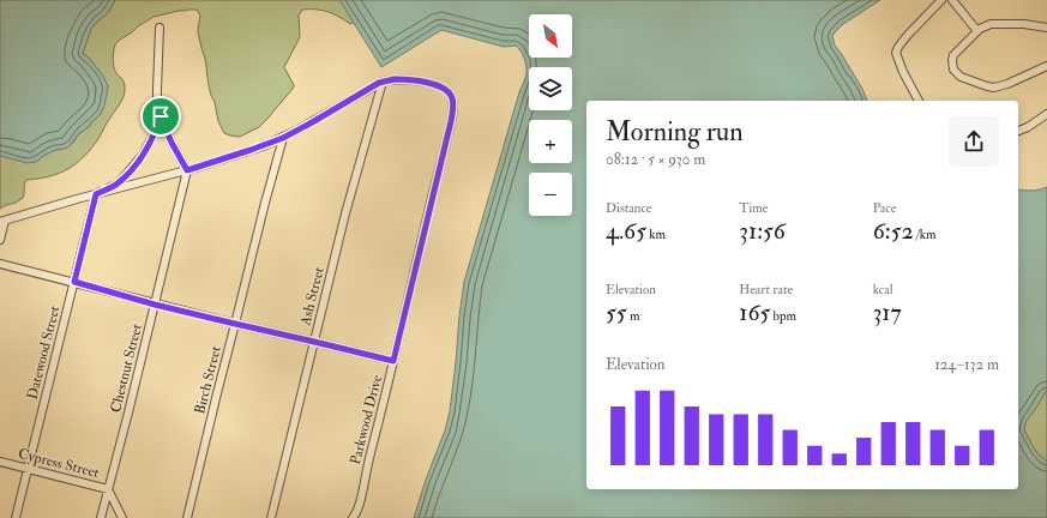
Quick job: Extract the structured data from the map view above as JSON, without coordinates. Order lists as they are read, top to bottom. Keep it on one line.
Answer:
{"streets":{"street":["Ash Street","Datewood Street","Chestnut Street","Birch Street","Parkwood Drive","Cypress Street"]},"crossings":[["Ash Street","Parkwood Drive"],["Datewood Street","Parkwood Drive"],["Datewood Street","Cypress Street"],["Chestnut Street","Parkwood Drive"],["Chestnut Street","Cypress Street"],["Birch Street","Parkwood Drive"]],"north":"bottom right","page":{"map_buttons":["+","−"],"heading":["Morning run","08:12 · 5 × 930 m"],"stats":[["Distance","4.65 km"],["Time","31:56"],["Pace","6:52 /km"],["Elevation","55 m"],["Heart rate","165 bpm"],["kcal","317"]],"chart":["Elevation","124–132 m"]}}
